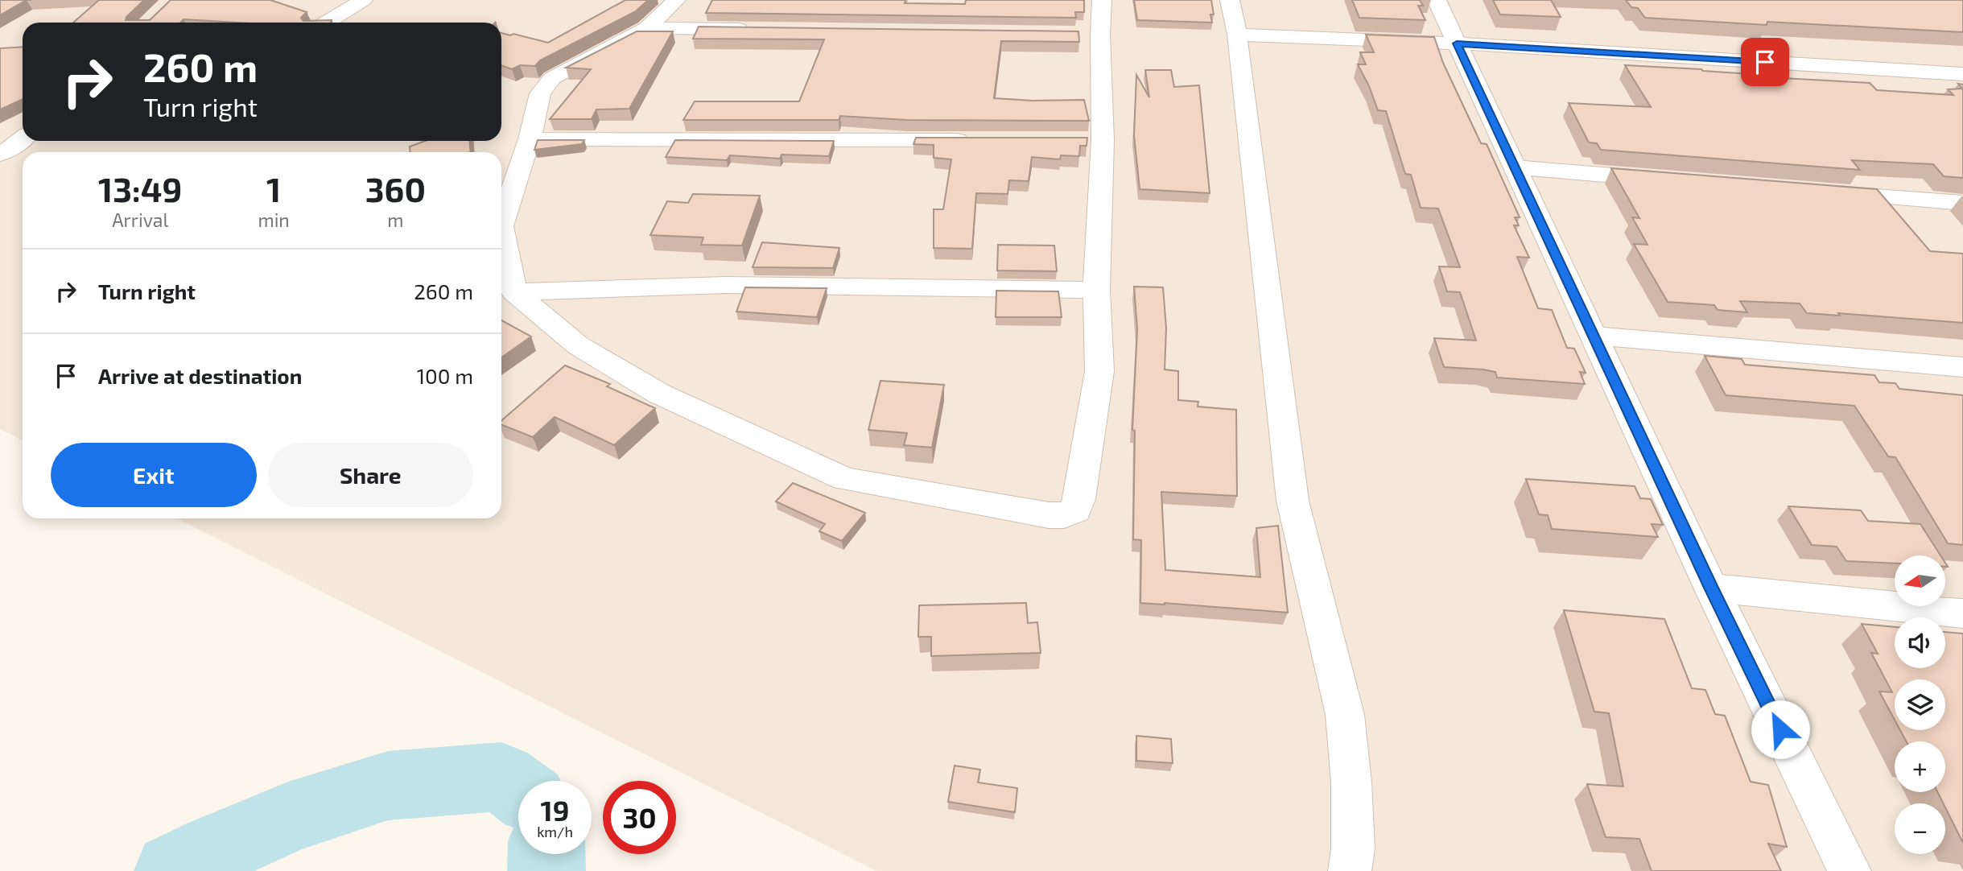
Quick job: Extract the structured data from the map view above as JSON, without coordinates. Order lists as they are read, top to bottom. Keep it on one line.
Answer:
{"north":"left","page":{"turn":["260 m","Turn right"],"eta":["13:49","Arrival","1","min","360","m"],"list":[{"name":"Turn right","value":"260 m"},{"name":"Arrive at destination","value":"100 m"}],"buttons":["Exit","Share"],"map_buttons":["+","−"],"speed":"19 km/h","limit":"30"}}
